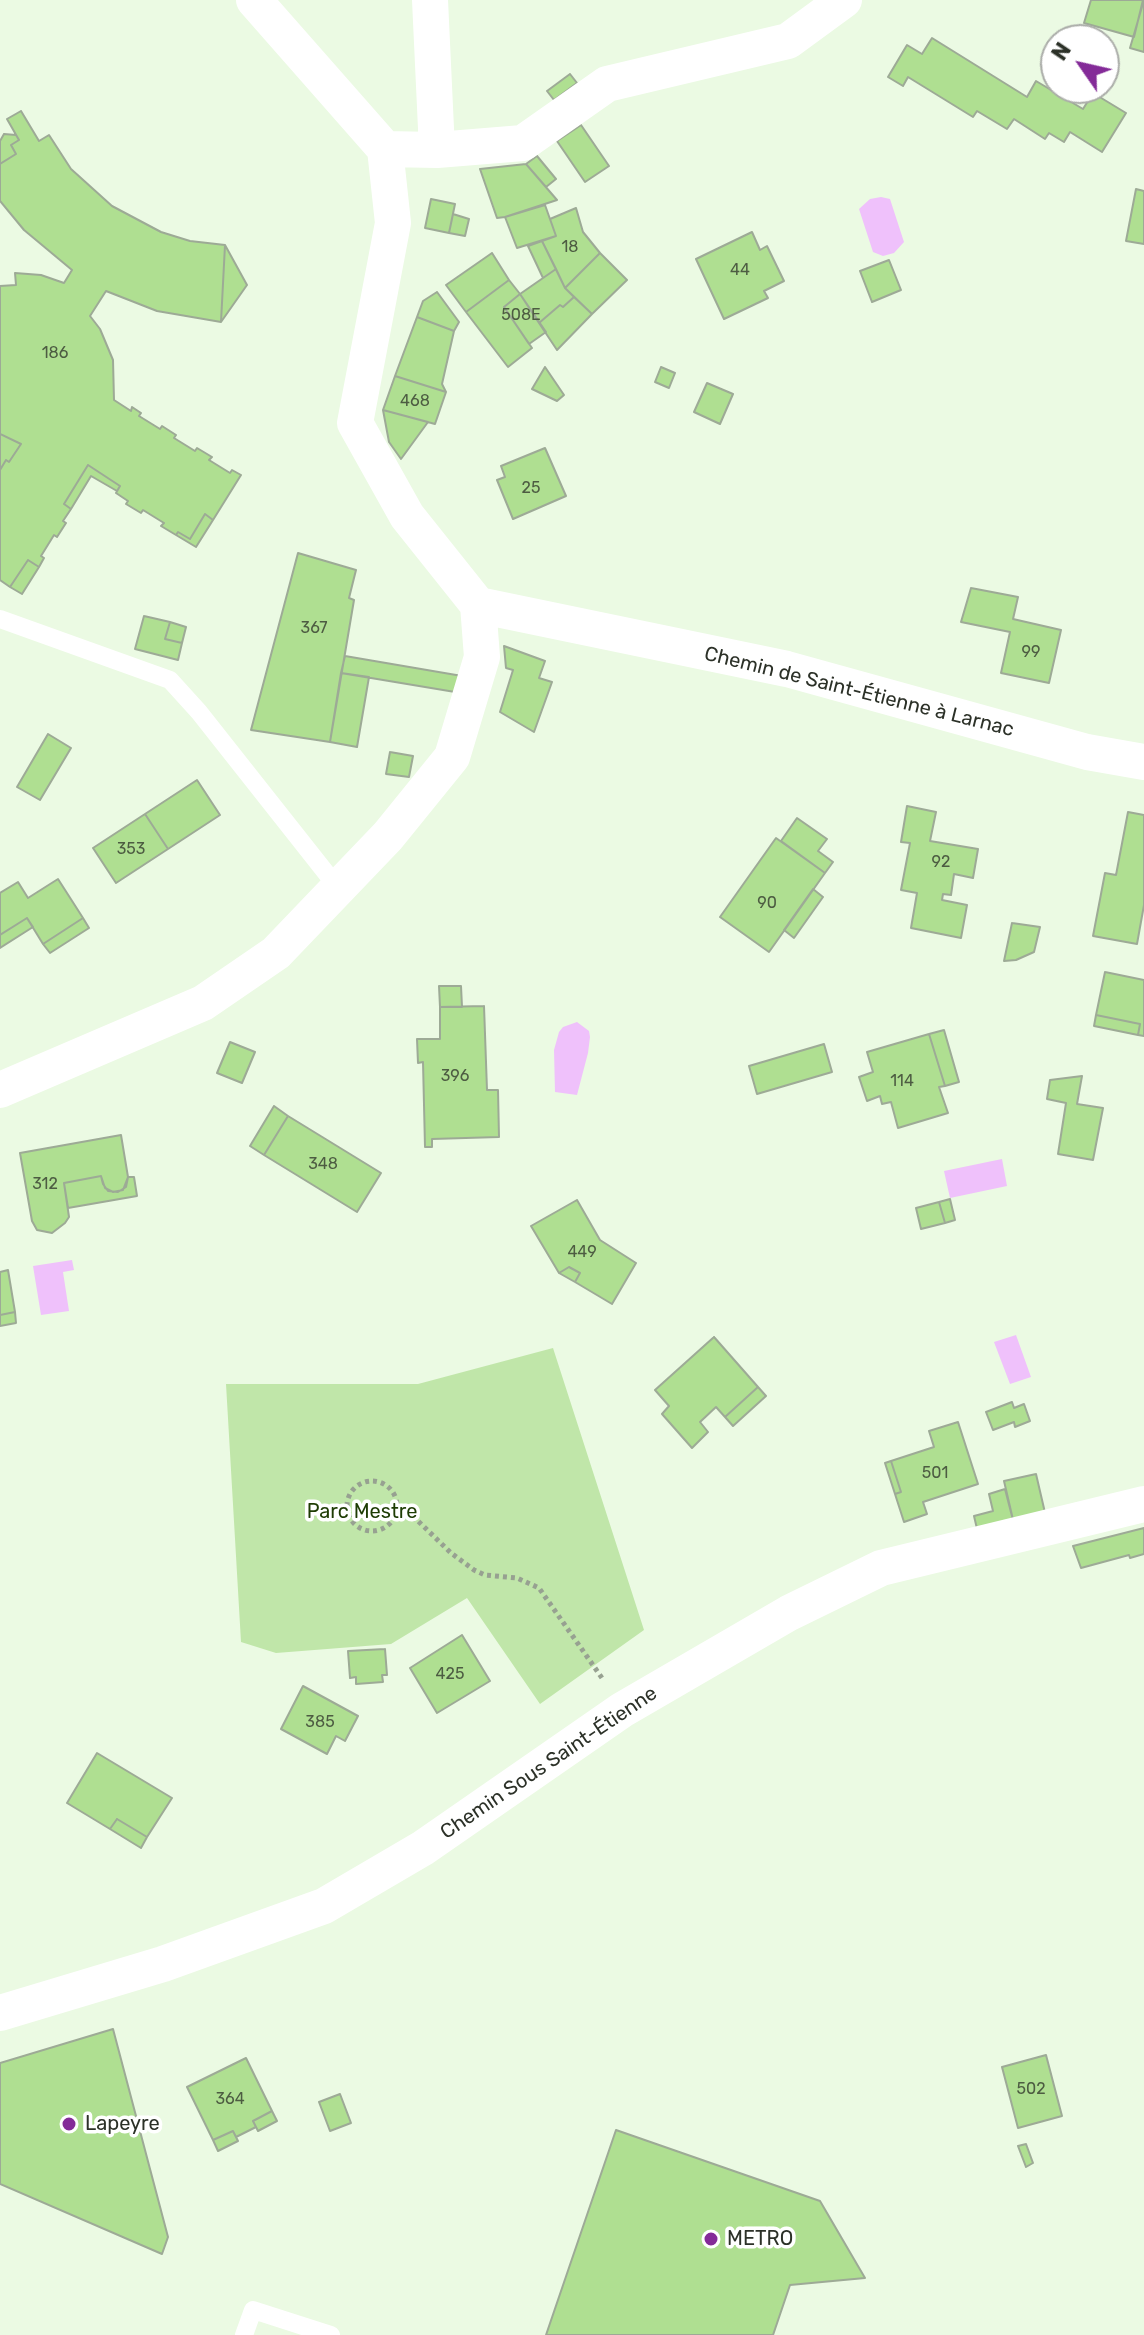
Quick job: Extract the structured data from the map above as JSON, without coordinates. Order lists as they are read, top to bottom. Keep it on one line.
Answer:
{"streets":{"street":["Chemin de Saint-Étienne à Larnac","Chemin Sous Saint-Étienne"]},"parks":["Parc Mestre"],"places":["Lapeyre","METRO"],"house_numbers":["18","44","508E","186","468","25","367","99","353","92","90","396","114","348","312","449","501","425","385","502","364"],"north":"top left"}
